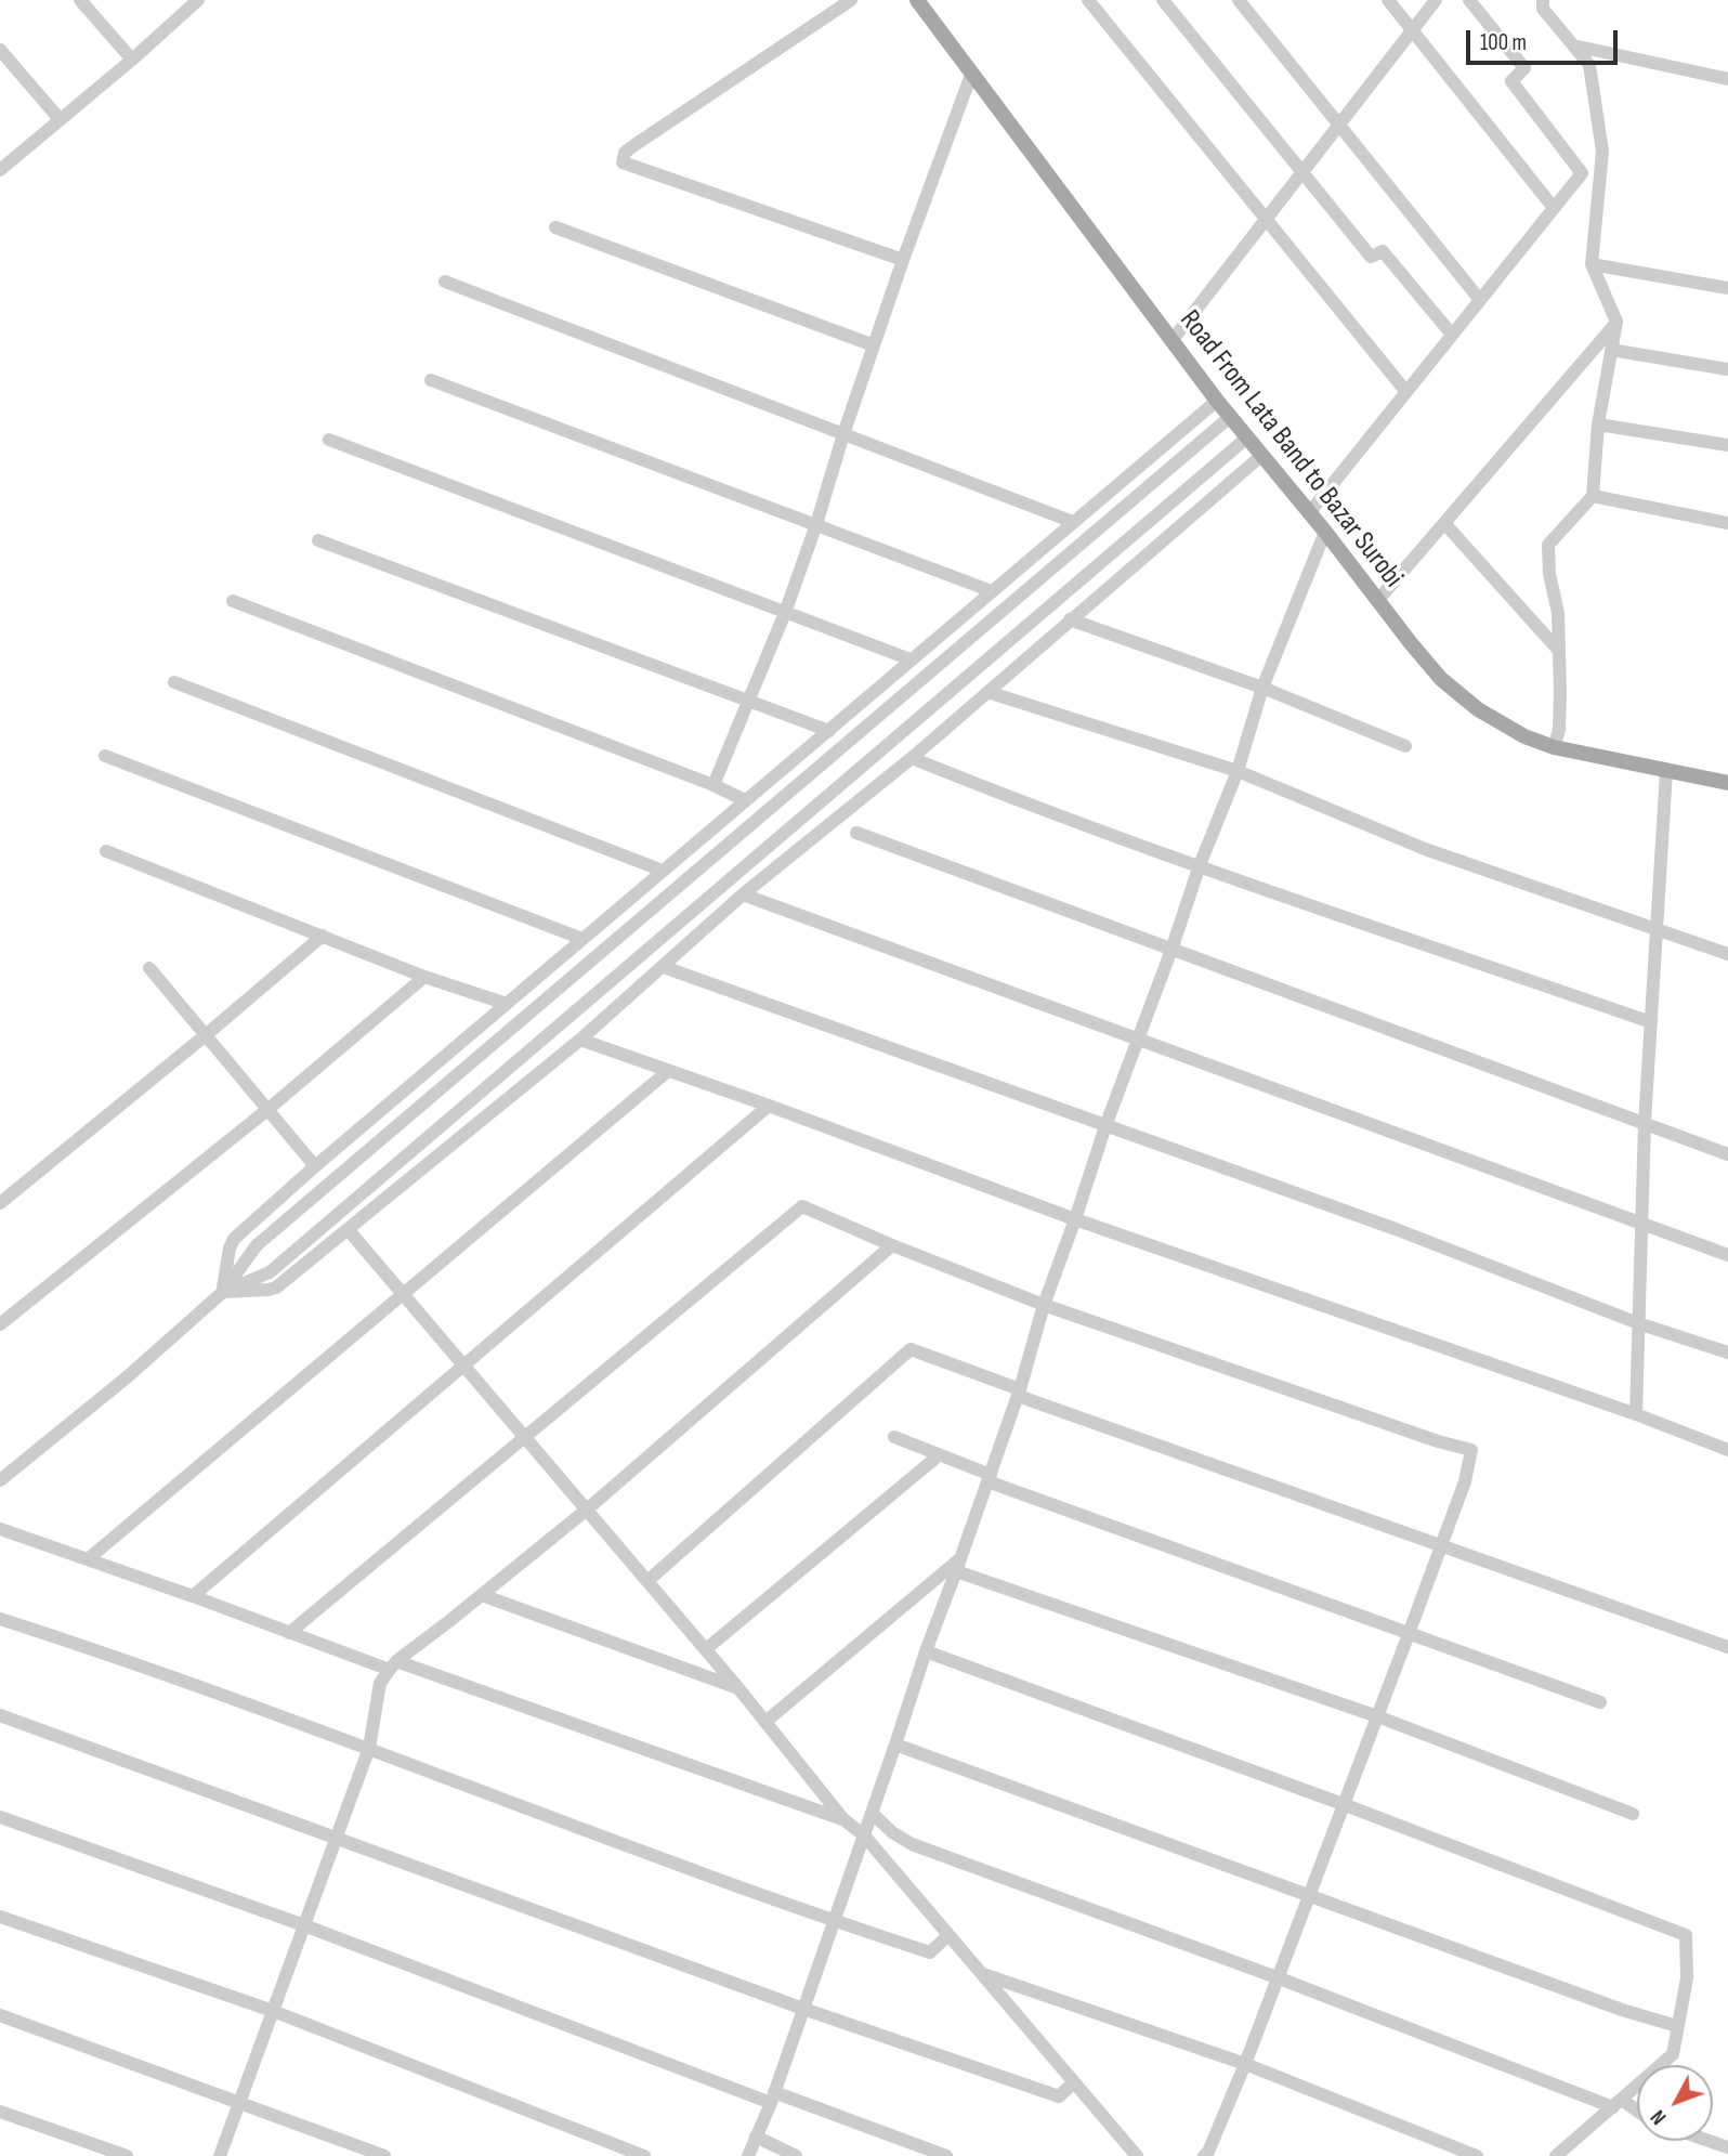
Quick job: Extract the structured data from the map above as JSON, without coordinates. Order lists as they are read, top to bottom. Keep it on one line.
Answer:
{"streets":{"main road":["Road From Lata Band to Bazar Surobi"]},"scale_bar":"100 m","north":"bottom left"}
